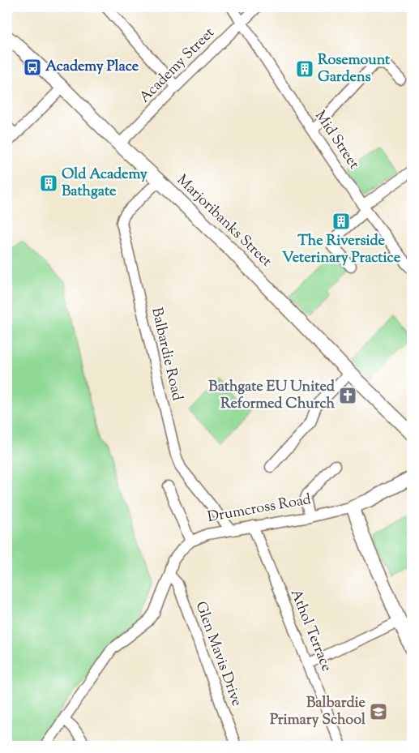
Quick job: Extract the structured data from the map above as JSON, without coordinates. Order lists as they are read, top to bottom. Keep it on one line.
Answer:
{"streets":{"main road":["Marjoribanks Street","Drumcross Road"],"street":["Academy Street","Mid Street","Balbardie Road","Athol Terrace","Glen Mavis Drive"]},"crossings":[["Academy Street","Mid Street"],["Academy Street","Marjoribanks Street"],["Marjoribanks Street","Balbardie Road"],["Balbardie Road","Drumcross Road"],["Drumcross Road","Athol Terrace"],["Drumcross Road","Glen Mavis Drive"]],"places":{"bus stop":["Academy Place"],"building":["Rosemount Gardens","Old Academy Bathgate","The Riverside Veterinary Practice"],"church":["Bathgate EU United Reformed Church"],"school or university":["Balbardie Primary School"]}}
